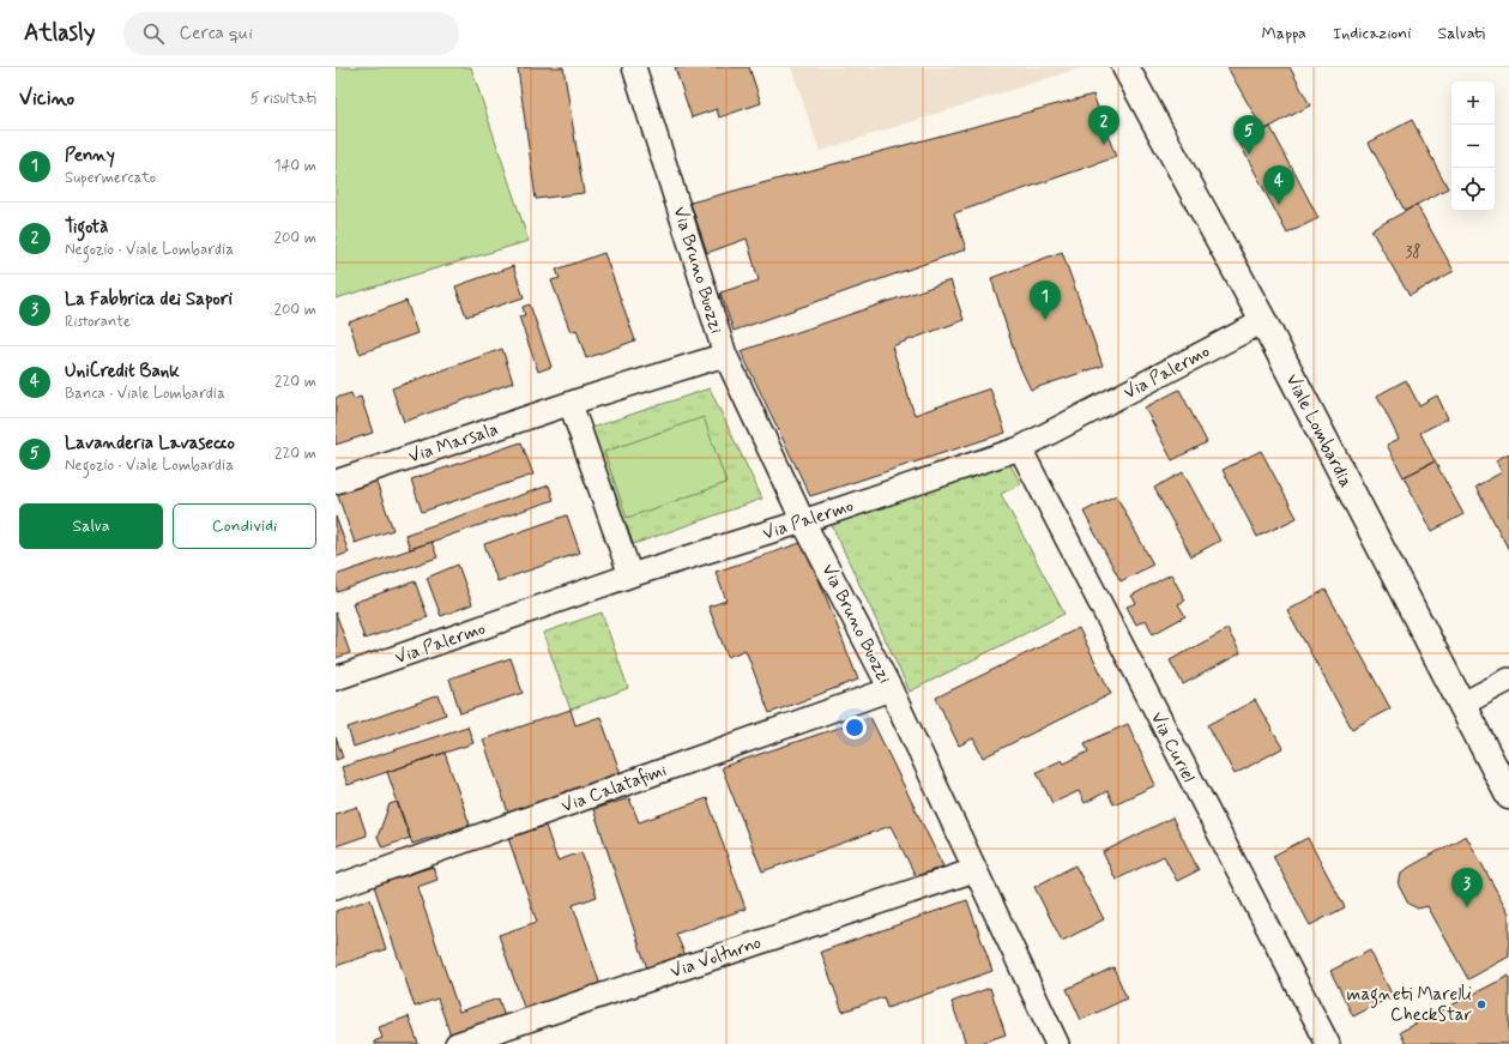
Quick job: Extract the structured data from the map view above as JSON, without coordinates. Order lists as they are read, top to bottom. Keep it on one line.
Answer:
{"streets":{"street":["Via Bruno Buozzi","Via Palermo","Viale Lombardia","Via Marsala","Via Curiel","Via Calatafimi","Via Volturno"]},"crossings":[["Via Bruno Buozzi","Via Palermo"],["Via Bruno Buozzi","Via Marsala"],["Via Bruno Buozzi","Via Calatafimi"],["Via Bruno Buozzi","Via Volturno"],["Via Palermo","Viale Lombardia"],["Via Palermo","Via Curiel"]],"places":["magneti Marelli CheckStar"],"house_numbers":["38"],"page":{"header":"Atlasly","search":"Cerca qui","nav":["Mappa","Indicazioni","Salvati"],"heading":["Vicino","5 risultati"],"map_buttons":["+","−"],"pins":["2","5","4","1","3"],"list":[{"mark":"1","name":"Penny","note":"Supermercato","value":"140 m"},{"mark":"2","name":"Tigotà","note":"Negozio · Viale Lombardia","value":"200 m"},{"mark":"3","name":"La Fabbrica dei Sapori","note":"Ristorante","value":"200 m"},{"mark":"4","name":"UniCredit Bank","note":"Banca · Viale Lombardia","value":"220 m"},{"mark":"5","name":"Lavanderia Lavasecco","note":"Negozio · Viale Lombardia","value":"220 m"}],"buttons":["Salva","Condividi"]}}
